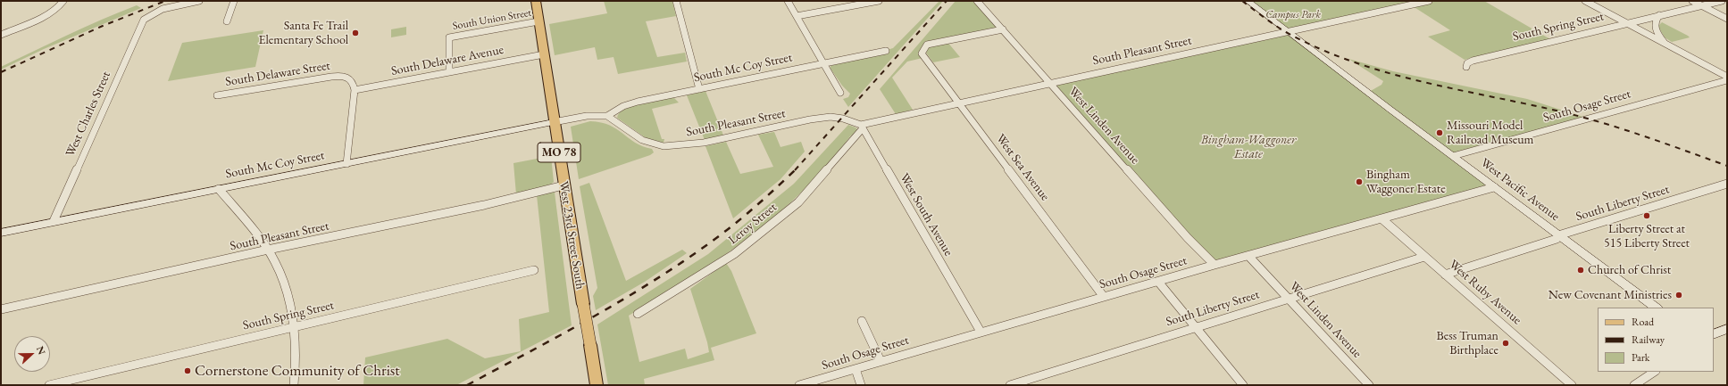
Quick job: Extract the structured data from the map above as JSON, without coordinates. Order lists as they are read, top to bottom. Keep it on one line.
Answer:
{"streets":{"main road":["MO 78","West 23rd Street South"],"street":["South Union Street","South Spring Street","South Pleasant Street","South Delaware Avenue","South Mc Coy Street","South Delaware Street","South Osage Street","West Charles Street","West Linden Avenue","West Sea Avenue","West Pacific Avenue","South Liberty Street","West South Avenue","Leroy Street","West Ruby Avenue"]},"crossings":[["South Union Street","South Delaware Avenue"],["South Union Street","West 23rd Street South"],["South Pleasant Street","South Mc Coy Street"],["South Pleasant Street","West Linden Avenue"],["South Pleasant Street","West Sea Avenue"],["South Pleasant Street","West Pacific Avenue"],["South Pleasant Street","West South Avenue"],["South Pleasant Street","Leroy Street"],["South Pleasant Street","West 23rd Street South"],["South Delaware Avenue","South Delaware Street"],["South Delaware Avenue","West 23rd Street South"],["South Mc Coy Street","West Charles Street"],["South Mc Coy Street","West 23rd Street South"],["South Osage Street","West Linden Avenue"],["South Osage Street","West Sea Avenue"],["South Osage Street","West Pacific Avenue"],["South Osage Street","West South Avenue"],["South Osage Street","West Ruby Avenue"],["West Linden Avenue","West Sea Avenue"],["West Linden Avenue","South Liberty Street"],["West Pacific Avenue","South Liberty Street"],["South Liberty Street","West Ruby Avenue"],["West South Avenue","Leroy Street"]],"parks":["Campus Park","Bingham-Waggoner Estate"],"places":["Santa Fe Trail Elementary School","Missouri Model Railroad Museum","Bingham Waggoner Estate","Liberty Street at 515 Liberty Street","Church of Christ","New Covenant Ministries","Bess Truman Birthplace","Cornerstone Community of Christ"],"legend":["Road","Railway","Park"],"north":"right"}
